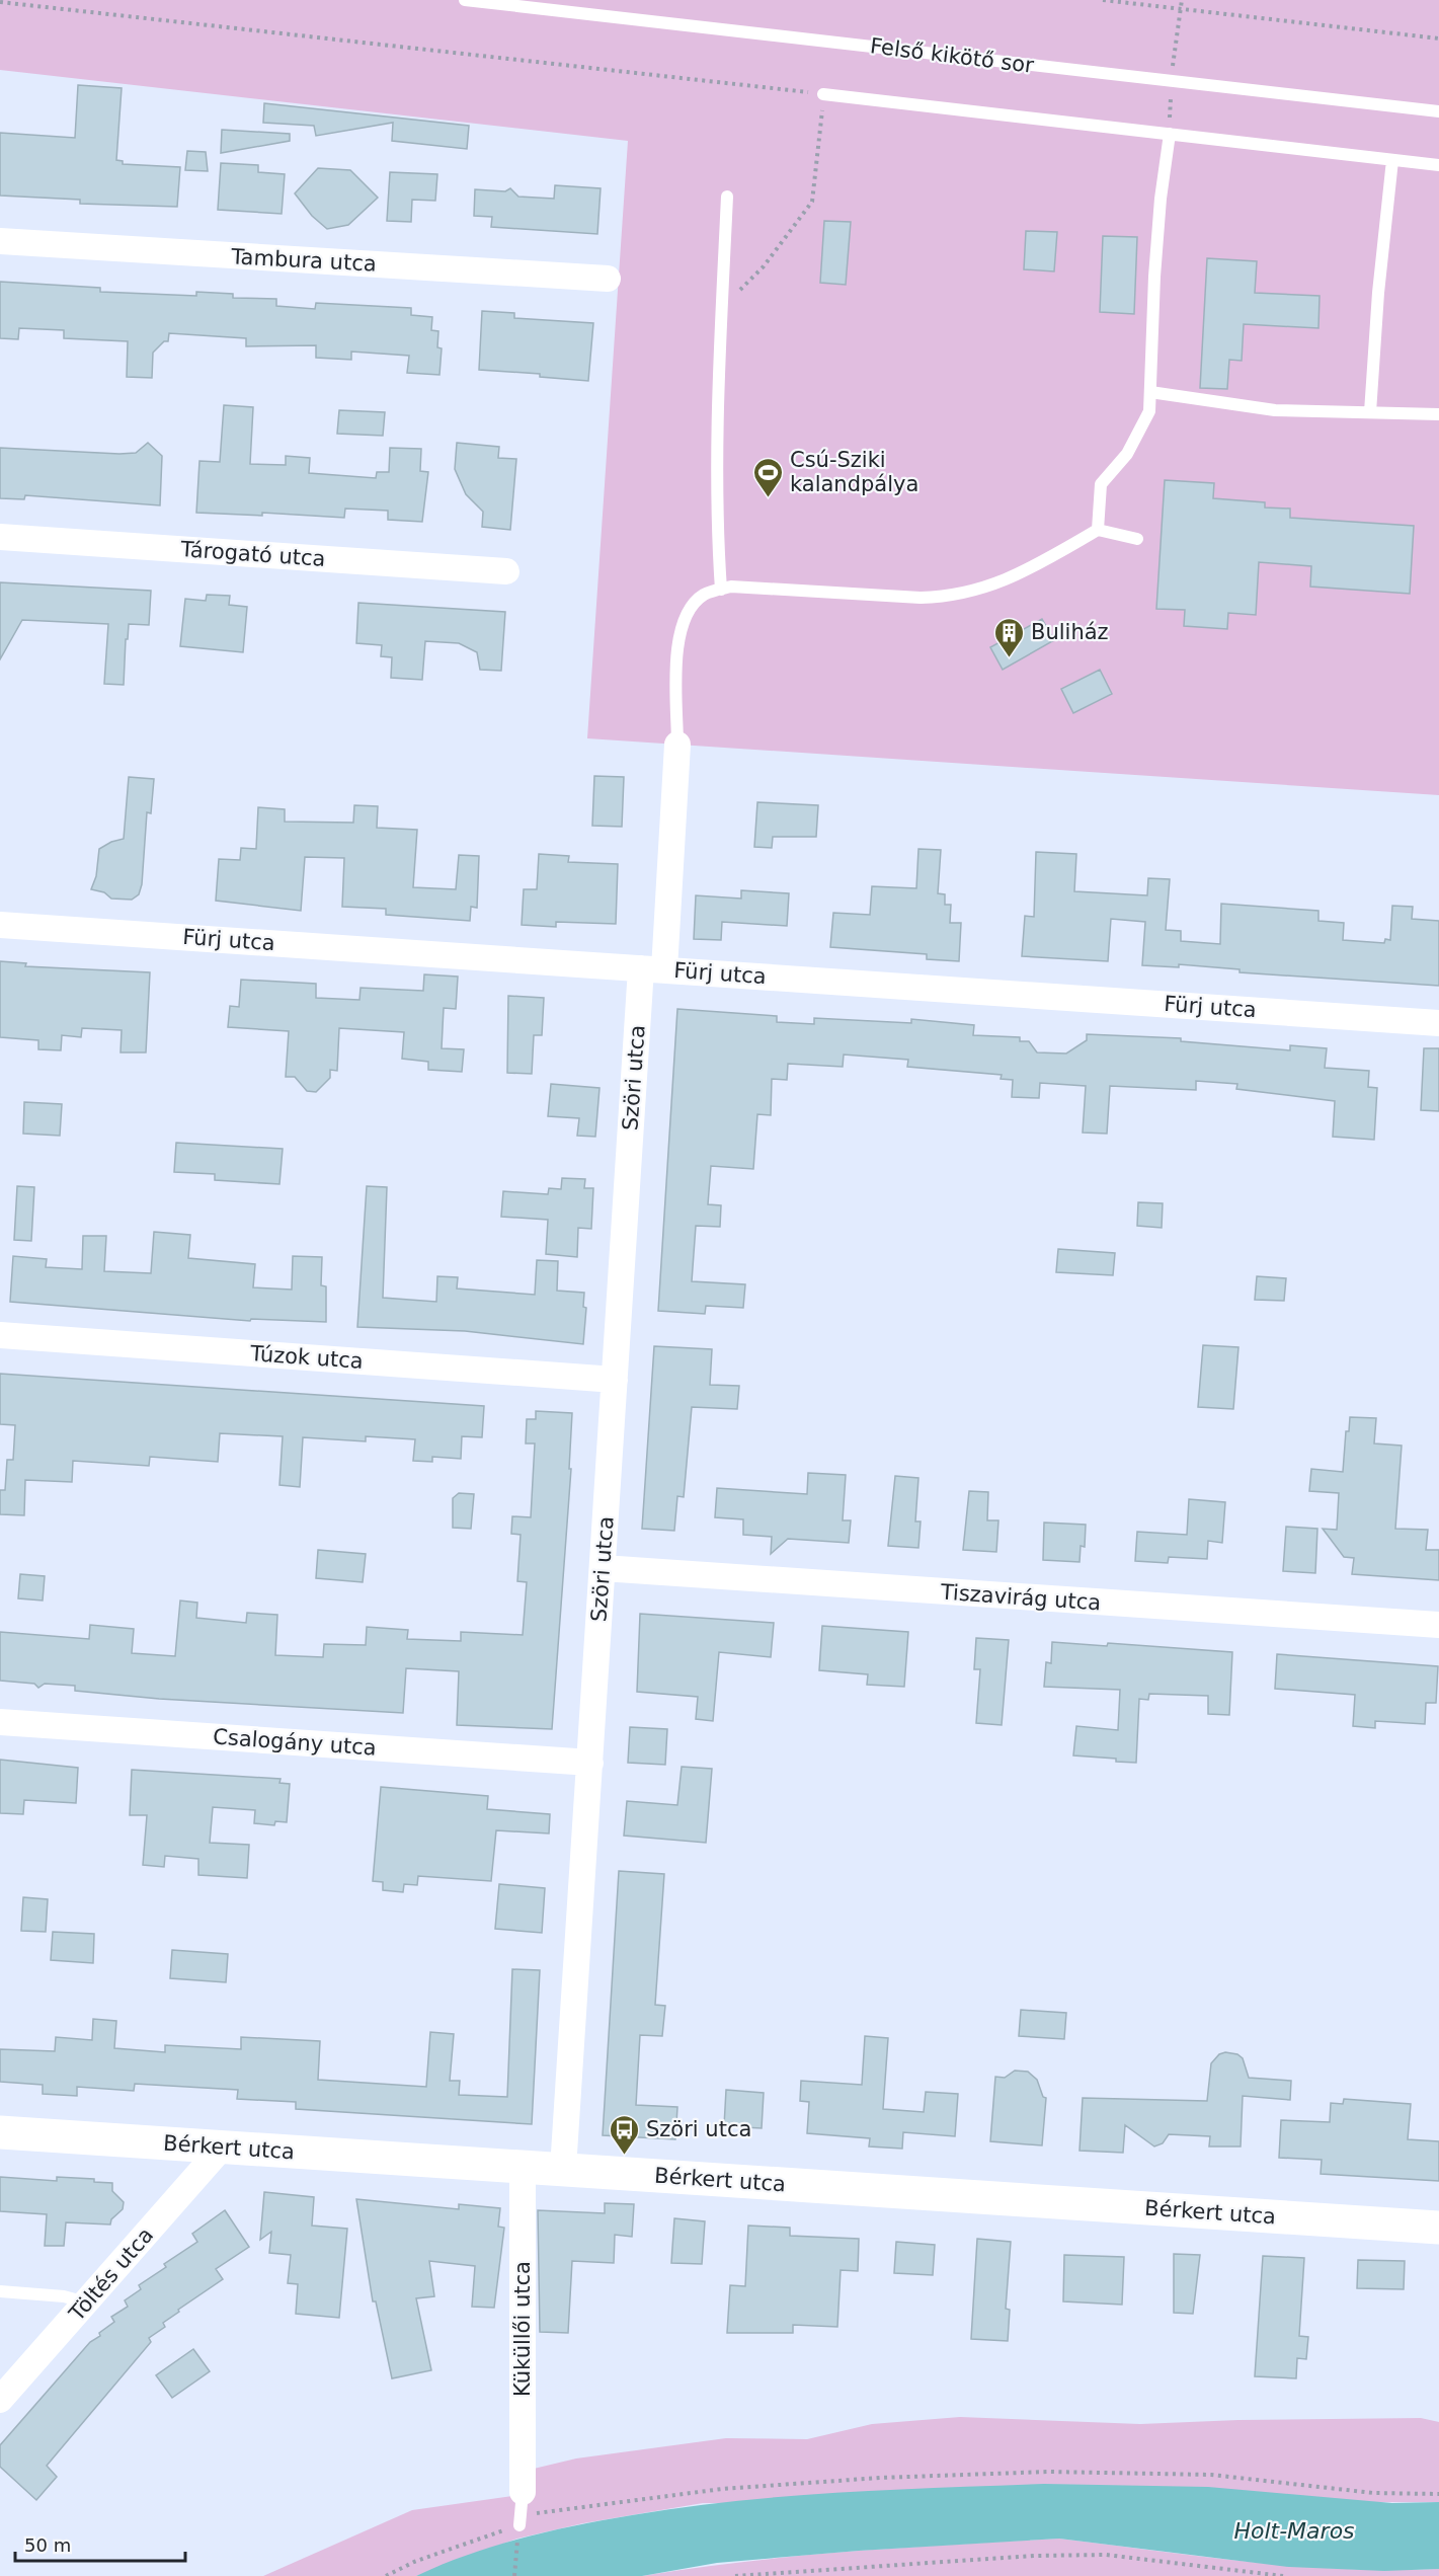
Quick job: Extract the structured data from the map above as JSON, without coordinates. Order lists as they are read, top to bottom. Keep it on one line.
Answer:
{"streets":{"street":["Tambura utca","Tárogató utca","Fürj utca","Szöri utca","Túzok utca","Tiszavirág utca","Csalogány utca","Bérkert utca","Töltés utca","Küküllői utca"],"lane":["Felső kikötő sor"]},"crossings":[["Fürj utca","Szöri utca"],["Szöri utca","Túzok utca"],["Szöri utca","Tiszavirág utca"],["Szöri utca","Csalogány utca"],["Szöri utca","Bérkert utca"],["Bérkert utca","Töltés utca"],["Bérkert utca","Küküllői utca"]],"water":["Holt-Maros"],"places":{"sports":["Csú-Sziki kalandpálya"],"building":["Buliház"],"bus stop":["Szöri utca"]},"scale_bar":"50 m"}
